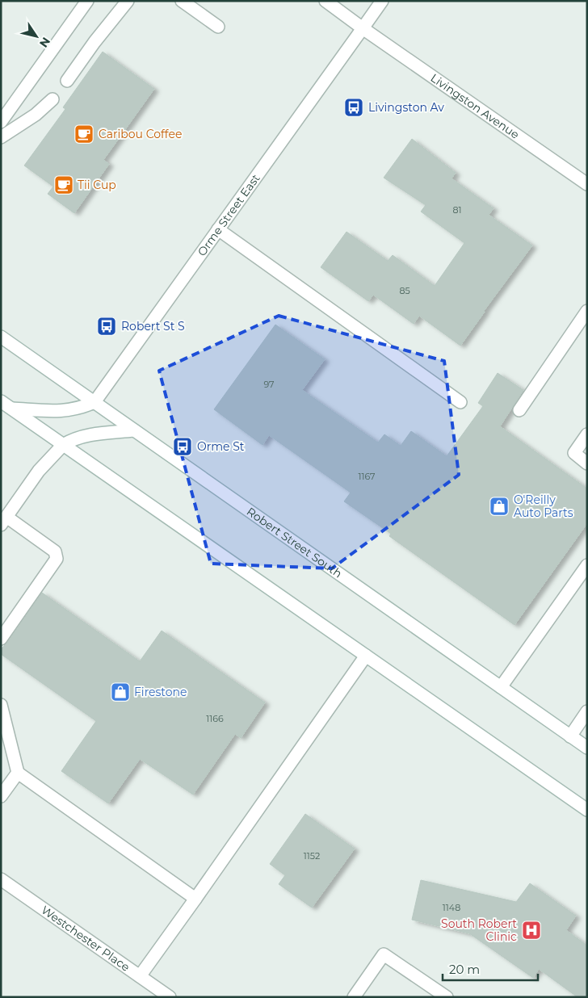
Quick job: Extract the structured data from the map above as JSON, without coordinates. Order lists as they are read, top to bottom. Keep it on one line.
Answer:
{"streets":{"main road":["Livingston Avenue","Orme Street East","Robert Street South","Westchester Place"]},"crossings":[["Livingston Avenue","Orme Street East"],["Orme Street East","Robert Street South"]],"places":{"bus stop":["Livingston Av","Robert St S","Orme St"],"cafe":["Caribou Coffee","Tii Cup"],"shop":["O'Reilly Auto Parts","Firestone"],"hospital":["South Robert Clinic"]},"house_numbers":["81","85","97","1167","1166","1152","1148"],"scale_bar":"20 m","north":"bottom right"}
